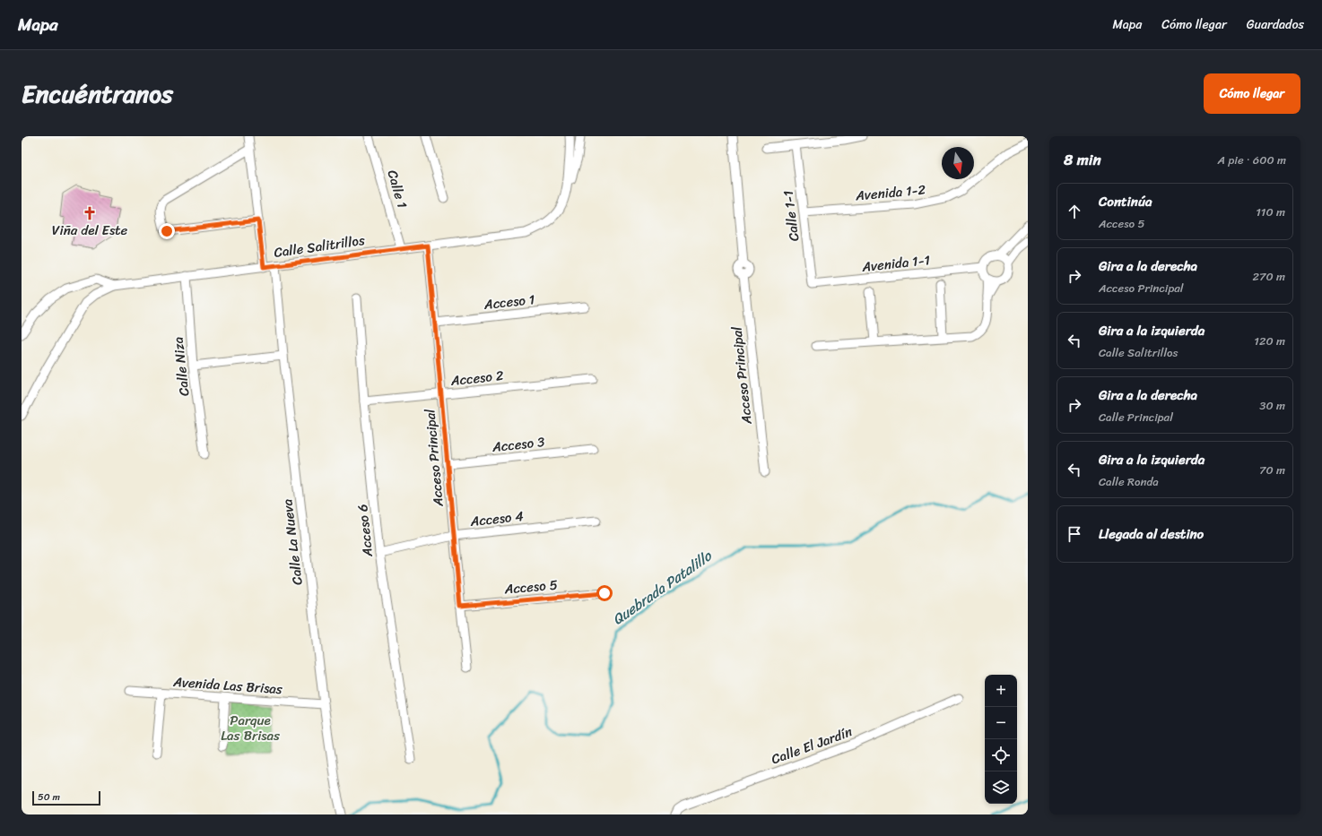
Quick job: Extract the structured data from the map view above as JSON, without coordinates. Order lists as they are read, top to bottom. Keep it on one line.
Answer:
{"streets":{"street":["Calle 1","Avenida 1-2","Calle 1-1","Calle Salitrillos","Avenida 1-1","Acceso 1","Calle Niza","Acceso Principal","Acceso 2","Acceso 3","Acceso 4","Acceso 6","Calle La Nueva","Acceso 5","Avenida Las Brisas","Calle El Jardín"]},"crossings":[["Calle 1","Calle Salitrillos"],["Avenida 1-2","Calle 1-1"],["Calle 1-1","Avenida 1-1"],["Calle Salitrillos","Calle Niza"],["Calle Salitrillos","Acceso Principal"],["Calle Salitrillos","Calle La Nueva"],["Acceso 1","Acceso Principal"],["Acceso Principal","Acceso 2"],["Acceso Principal","Acceso 3"],["Acceso Principal","Acceso 4"],["Acceso Principal","Acceso 5"],["Acceso 2","Acceso 6"],["Acceso 4","Acceso 6"],["Calle La Nueva","Avenida Las Brisas"]],"water":["Quebrada Patalillo"],"parks":["Parque Las Brisas"],"places":{"church":["Viña del Este"]},"scale_bar":"50 m","north":"bottom","page":{"header":"Mapa","nav":["Mapa","Cómo llegar","Guardados"],"title":"Encuéntranos","buttons":"Cómo llegar","heading":["8 min","A pie · 600 m"],"list":[["Continúa","Acceso 5","110 m"],["Gira a la derecha","Acceso Principal","270 m"],["Gira a la izquierda","Calle Salitrillos","120 m"],["Gira a la derecha","Calle Principal","30 m"],["Gira a la izquierda","Calle Ronda","70 m"],"Llegada al destino"],"map_buttons":["+","−"],"scale":"50 m"}}
